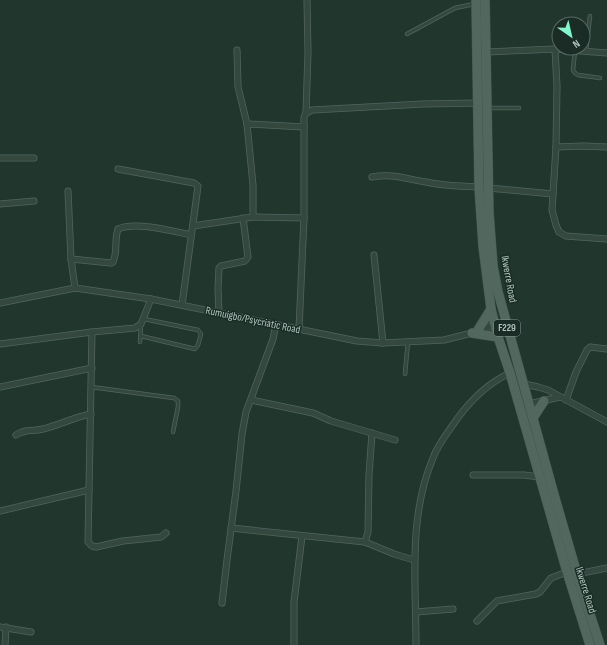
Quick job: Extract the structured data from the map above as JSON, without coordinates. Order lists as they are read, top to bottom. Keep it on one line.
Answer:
{"streets":{"main road":["Ikwerre Road","F229"],"street":["Rumuigbo/Psycriatic Road"]},"crossings":[["Ikwerre Road","Rumuigbo/Psycriatic Road"]],"north":"bottom right"}
